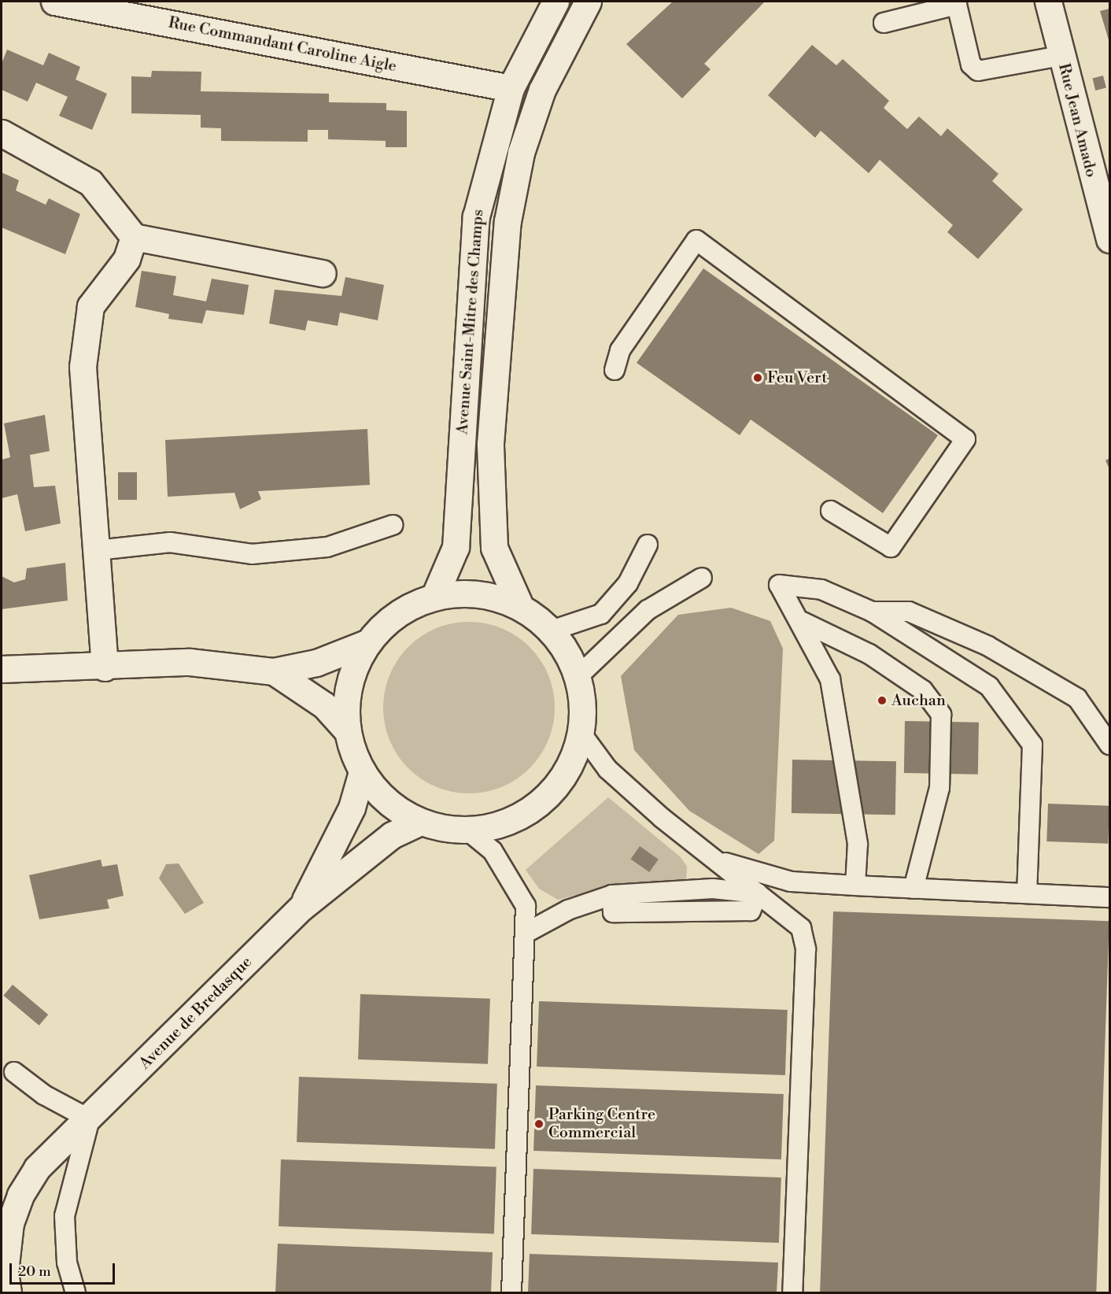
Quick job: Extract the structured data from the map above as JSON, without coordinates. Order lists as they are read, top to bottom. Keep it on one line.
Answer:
{"streets":{"street":["Rue Commandant Caroline Aigle","Rue Jean Amado","Avenue Saint-Mitre des Champs","Avenue de Bredasque"]},"crossings":[["Rue Commandant Caroline Aigle","Avenue Saint-Mitre des Champs"]],"places":["Feu Vert","Auchan","Parking Centre Commercial"],"scale_bar":"20 m"}
